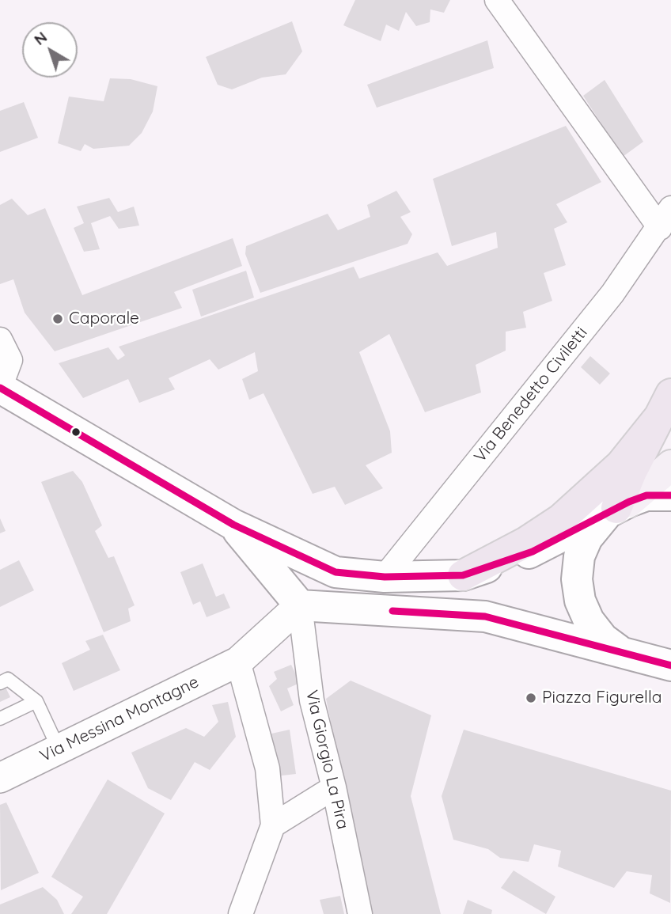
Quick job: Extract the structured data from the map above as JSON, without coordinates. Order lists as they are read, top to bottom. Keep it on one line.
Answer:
{"streets":{"street":["Via Benedetto Civiletti","Via Messina Montagne","Via Giorgio La Pira"]},"crossings":[["Via Messina Montagne","Via Giorgio La Pira"]],"places":["Caporale","Piazza Figurella"],"north":"top left"}
